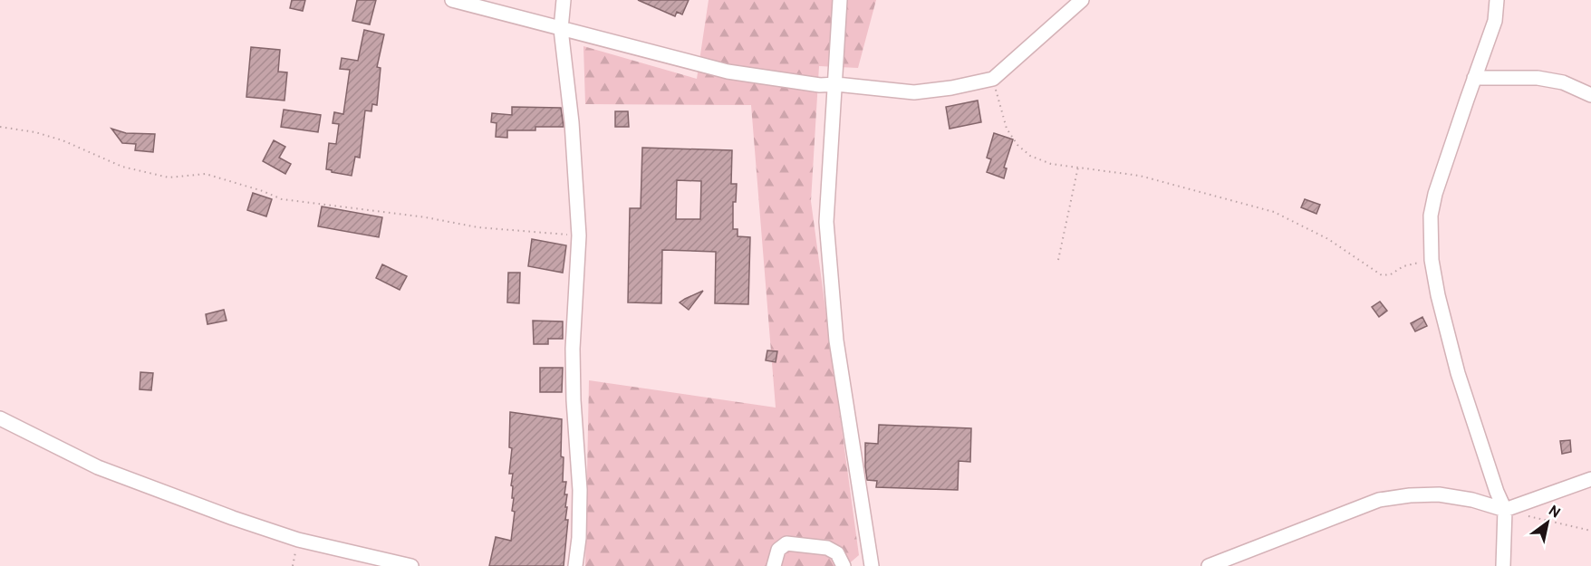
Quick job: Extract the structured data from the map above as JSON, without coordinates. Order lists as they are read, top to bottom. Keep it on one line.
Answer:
{"north":"top right"}
